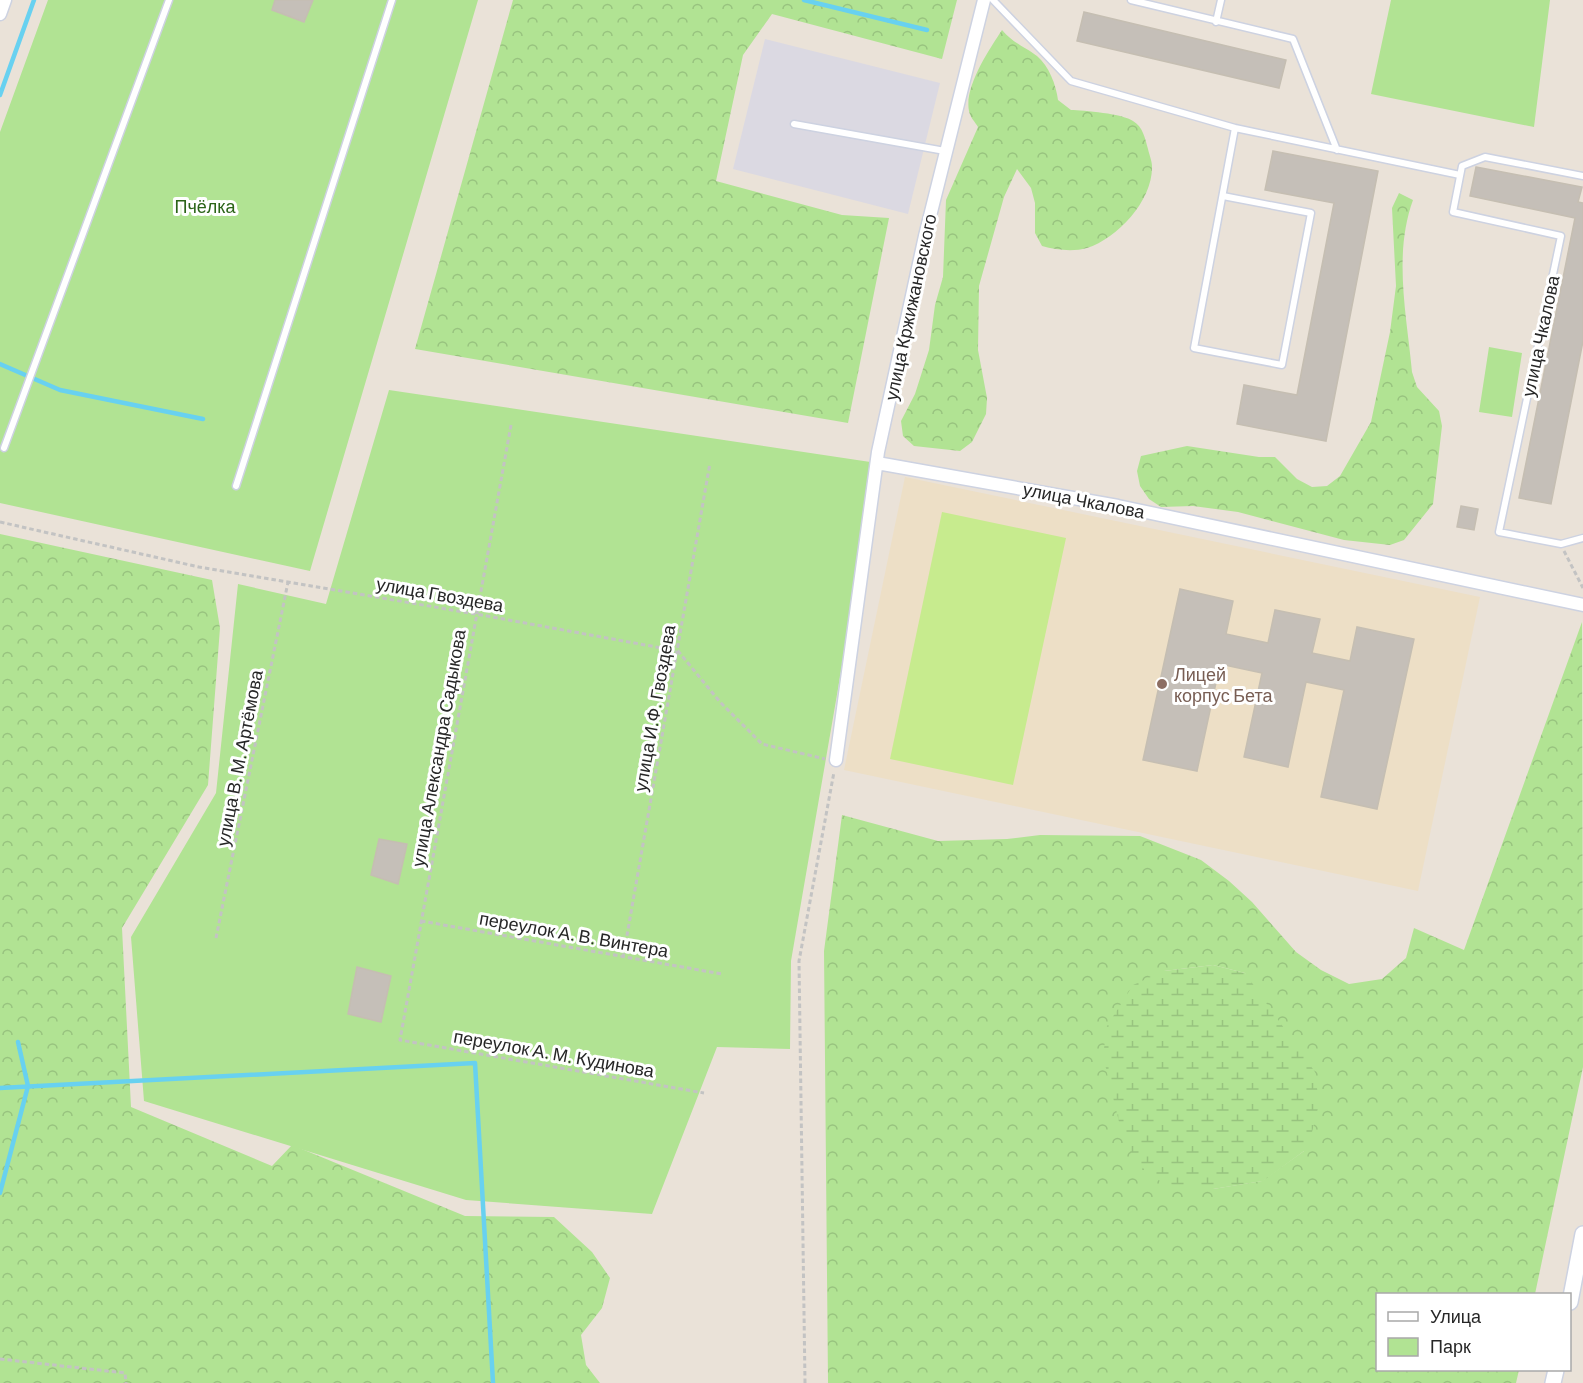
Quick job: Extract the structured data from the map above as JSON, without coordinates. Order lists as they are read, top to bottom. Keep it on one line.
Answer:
{"streets":{"street":["улица Кржижановского","улица Чкалова"],"path":["улица Гвоздева","улица И.Ф. Гвоздева","улица Александра Садыкова","улица В. М. Артёмова","переулок А. В. Винтера","переулок А. М. Кудинова"]},"crossings":[["улица Кржижановского","улица Чкалова"],["улица Гвоздева","улица И.Ф. Гвоздева"],["улица Гвоздева","улица Александра Садыкова"],["улица Гвоздева","улица В. М. Артёмова"],["улица И.Ф. Гвоздева","переулок А. В. Винтера"],["улица Александра Садыкова","переулок А. В. Винтера"],["улица Александра Садыкова","переулок А. М. Кудинова"]],"parks":["Пчёлка"],"places":["Лицей корпус Бета"],"legend":["Улица","Парк"]}
